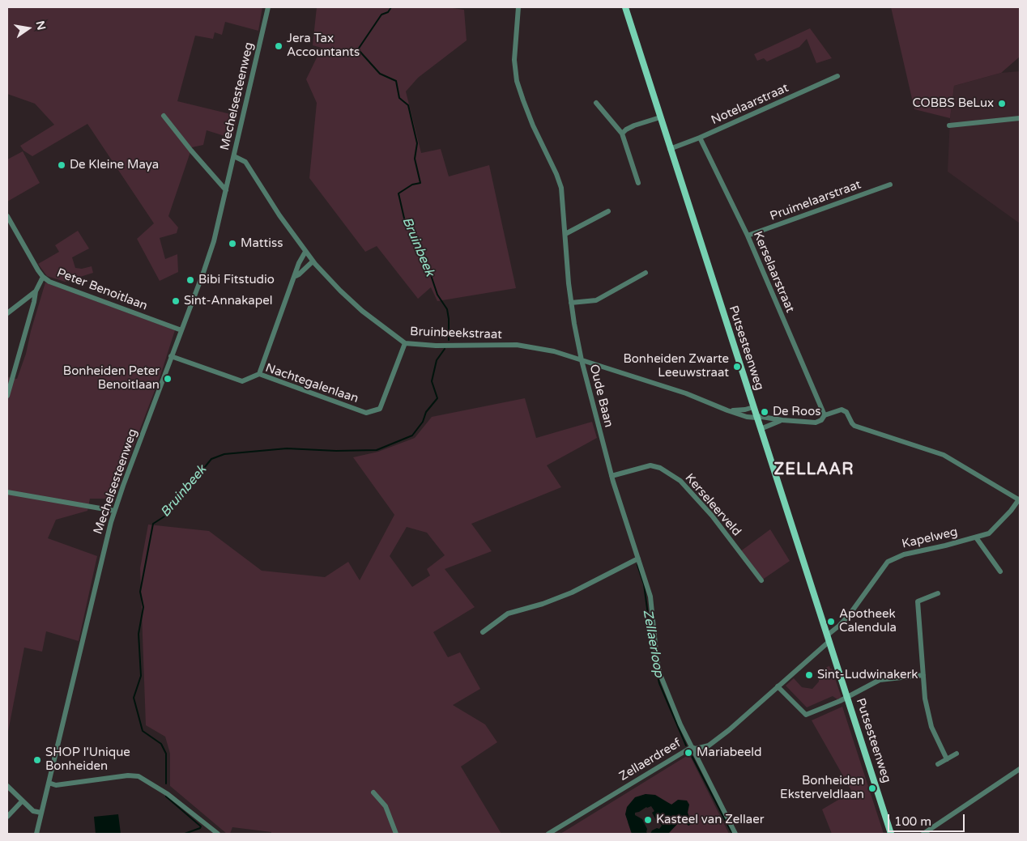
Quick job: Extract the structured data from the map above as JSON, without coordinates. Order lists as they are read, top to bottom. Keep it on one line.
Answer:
{"streets":{"main road":["Putsesteenweg"],"street":["Mechelsesteenweg","Notelaarstraat","Pruimelaarstraat","Kerselaarstraat","Peter Benoitlaan","Bruinbeekstraat","Nachtegalenlaan","Oude Baan","Kerseleerveld","Kapelweg","Zellaerdreef"]},"crossings":[["Mechelsesteenweg","Peter Benoitlaan"],["Mechelsesteenweg","Bruinbeekstraat"],["Mechelsesteenweg","Nachtegalenlaan"],["Notelaarstraat","Kerselaarstraat"],["Notelaarstraat","Putsesteenweg"],["Pruimelaarstraat","Kerselaarstraat"],["Kerselaarstraat","Bruinbeekstraat"],["Bruinbeekstraat","Putsesteenweg"],["Bruinbeekstraat","Nachtegalenlaan"],["Bruinbeekstraat","Oude Baan"],["Bruinbeekstraat","Kapelweg"],["Putsesteenweg","Kapelweg"],["Putsesteenweg","Zellaerdreef"],["Oude Baan","Kerseleerveld"],["Oude Baan","Zellaerdreef"]],"districts":["ZELLAAR"],"water":["Bruinbeek","Zellaerloop"],"places":["Jera Tax Accountants","COBBS BeLux","De Kleine Maya","Mattiss","Bibi Fitstudio","Sint-Annakapel","Bonheiden Zwarte Leeuwstraat","Bonheiden Peter Benoitlaan","De Roos","Apotheek Calendula","Sint-Ludwinakerk","Mariabeeld","SHOP l'Unique Bonheiden","Bonheiden Eksterveldlaan","Kasteel van Zellaer"],"scale_bar":"100 m","north":"right"}
